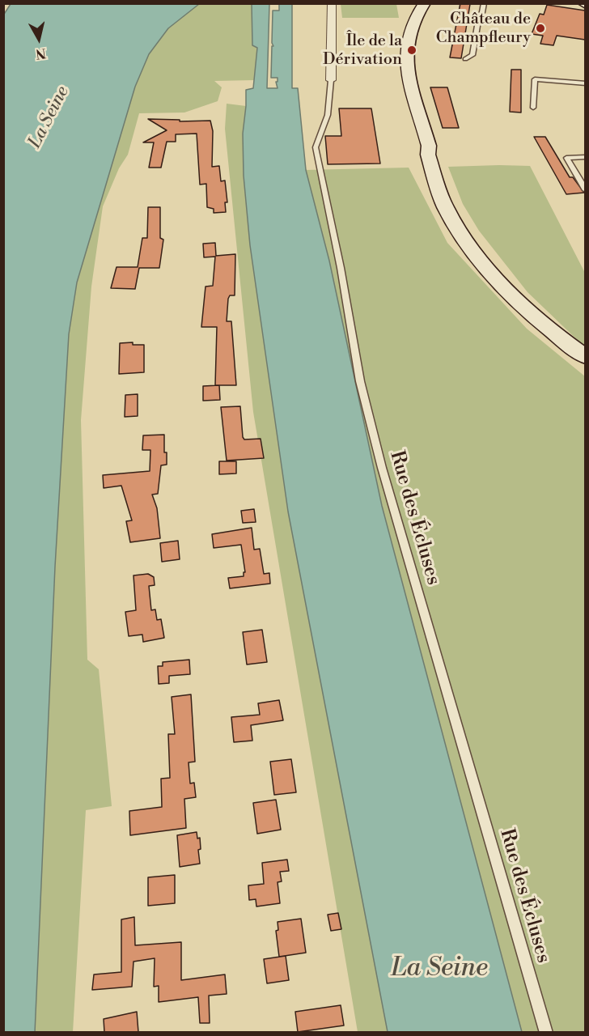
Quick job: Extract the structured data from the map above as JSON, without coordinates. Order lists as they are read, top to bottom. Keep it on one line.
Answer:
{"streets":{"street":["Rue des Écluses"]},"water":["La Seine"],"places":["Château de Champfleury","Île de la Dérivation"],"north":"bottom"}
